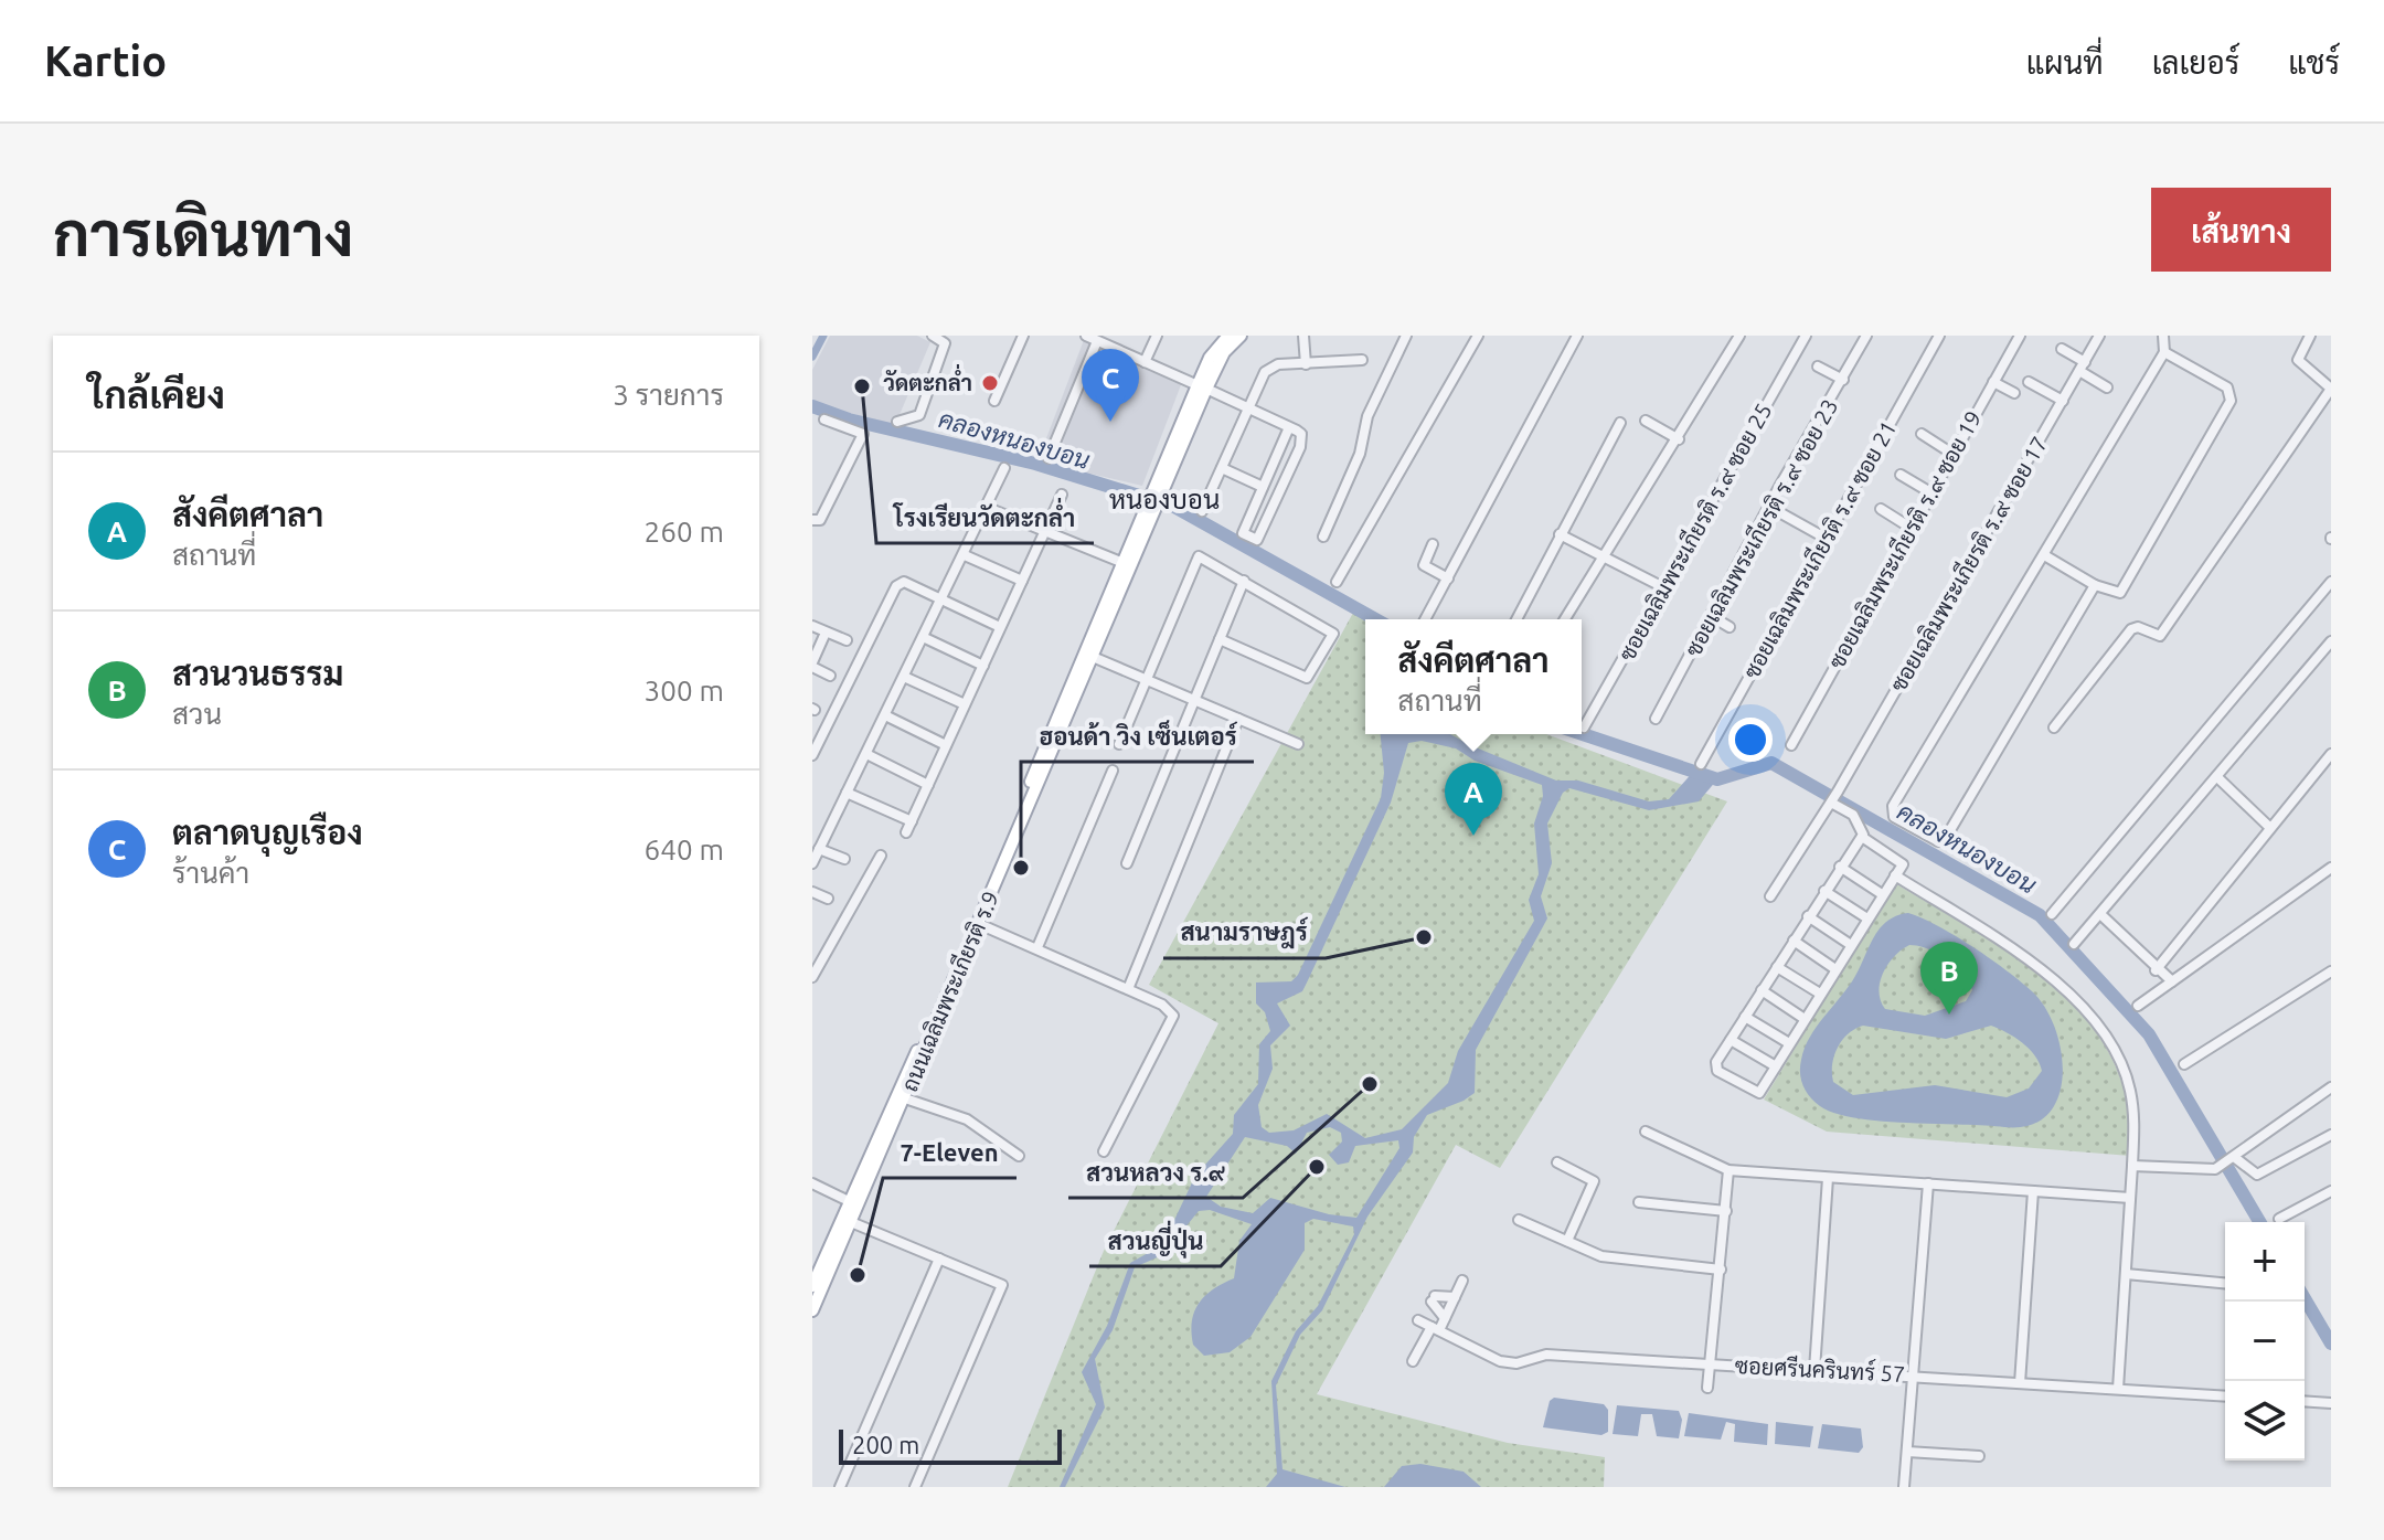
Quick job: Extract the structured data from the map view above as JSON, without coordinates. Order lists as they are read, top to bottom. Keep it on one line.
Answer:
{"streets":{"main road":["ถนนเฉลิมพระเกียรติ ร.9"],"street":["ซอยเฉลิมพระเกียรติ ร.๙ ซอย 23","ซอยเฉลิมพระเกียรติ ร.๙ ซอย 25","ซอยเฉลิมพระเกียรติ ร.๙ ซอย 19","ซอยเฉลิมพระเกียรติ ร.๙ ซอย 21","ซอยเฉลิมพระเกียรติ ร.๙ ซอย 17","ซอยศรีนครินทร์ 57"]},"districts":["หนองบอน"],"water":["คลองหนองบอน"],"places":["วัดตะกล่ำ","โรงเรียนวัดตะกล่ำ","ฮอนด้า วิง เซ็นเตอร์","สนามราษฎร์","สวนหลวง ร.๙","สวนญี่ปุ่น","7-Eleven"],"scale_bar":"200 m","page":{"header":"Kartio","nav":["แผนที่","เลเยอร์","แชร์"],"buttons":"เส้นทาง","title":"การเดินทาง","heading":["ใกล้เคียง","3 รายการ"],"pins":["C","A","B"],"list":[{"mark":"A","name":"สังคีตศาลา","note":"สถานที่","value":"260 m"},{"mark":"B","name":"สวนวนธรรม","note":"สวน","value":"300 m"},{"mark":"C","name":"ตลาดบุญเรือง","note":"ร้านค้า","value":"640 m"}],"popup":["สังคีตศาลา","สถานที่"],"map_buttons":["+","−"],"scale":"200 m"}}
